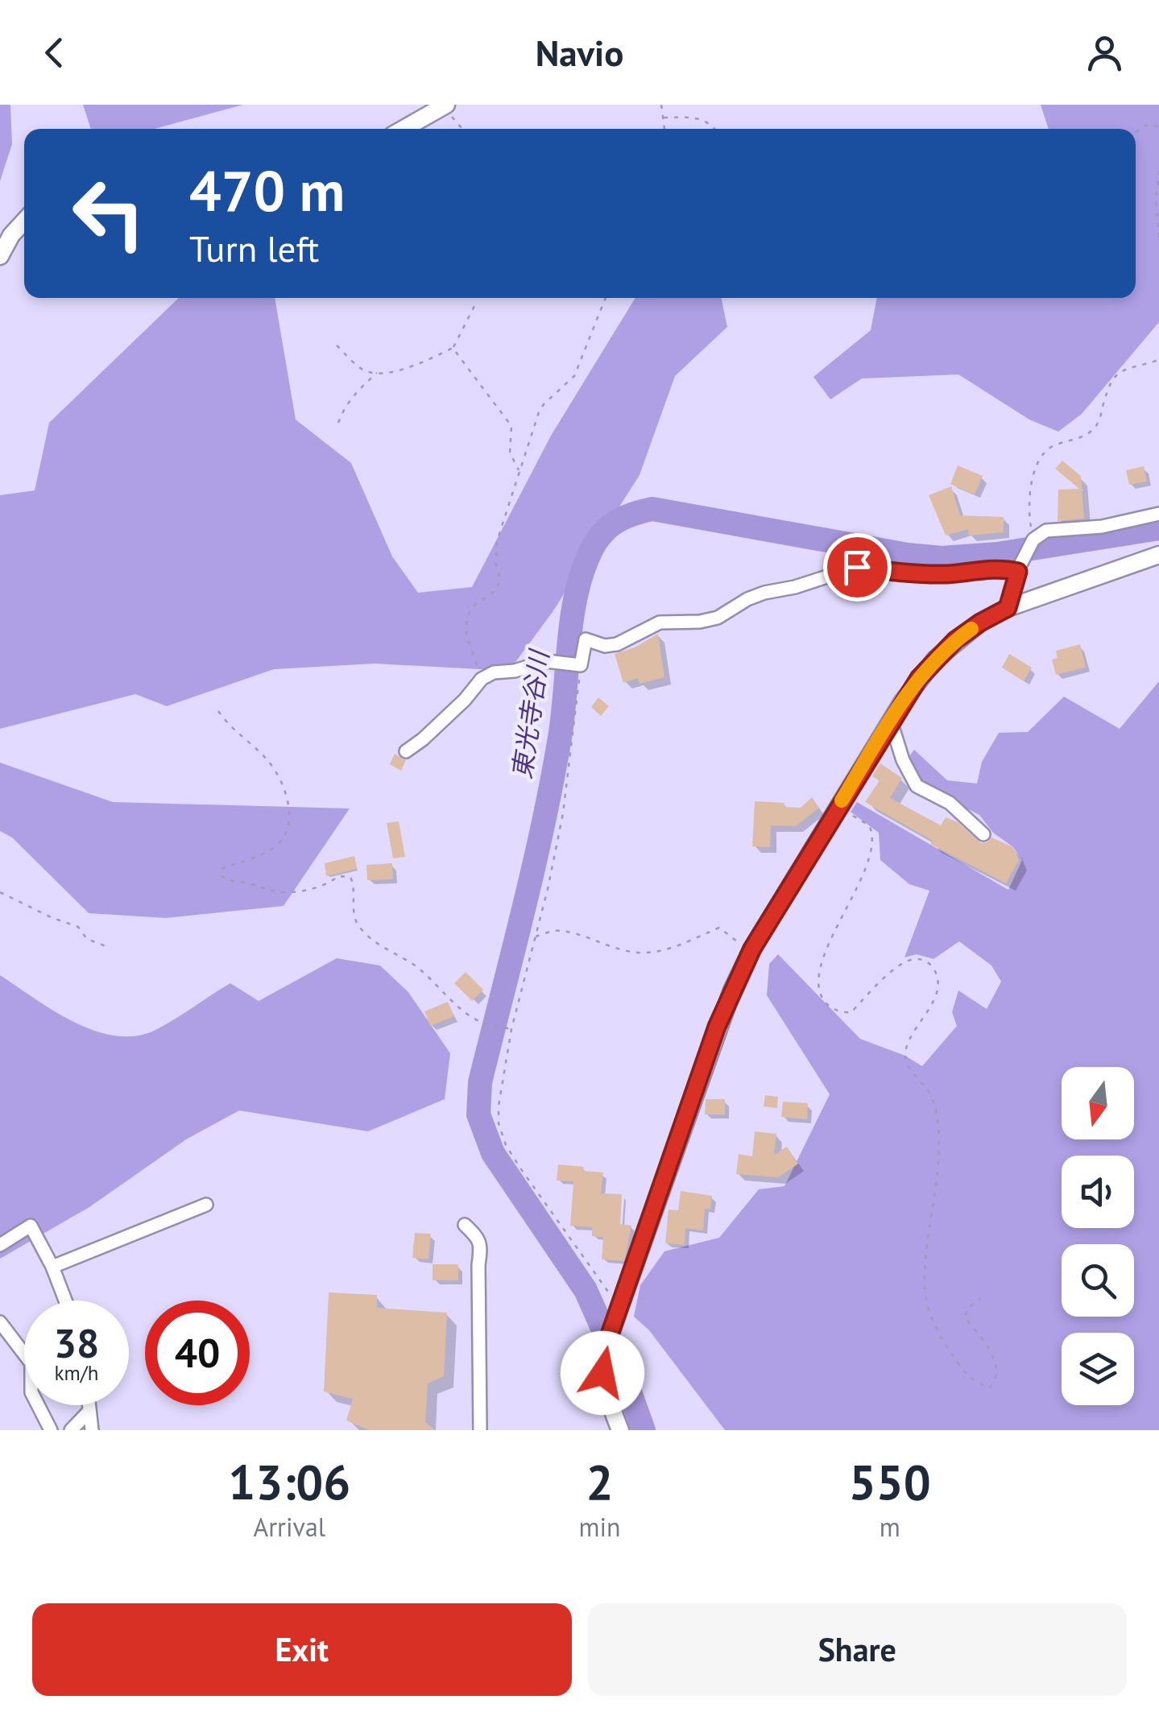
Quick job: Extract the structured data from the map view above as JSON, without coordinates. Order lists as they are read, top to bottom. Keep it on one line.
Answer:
{"water":["東光寺谷川"],"north":"bottom","page":{"header":"Navio","turn":["470 m","Turn left"],"speed":"38 km/h","limit":"40","eta":["13:06","Arrival","2","min","550","m"],"buttons":["Exit","Share"]}}
